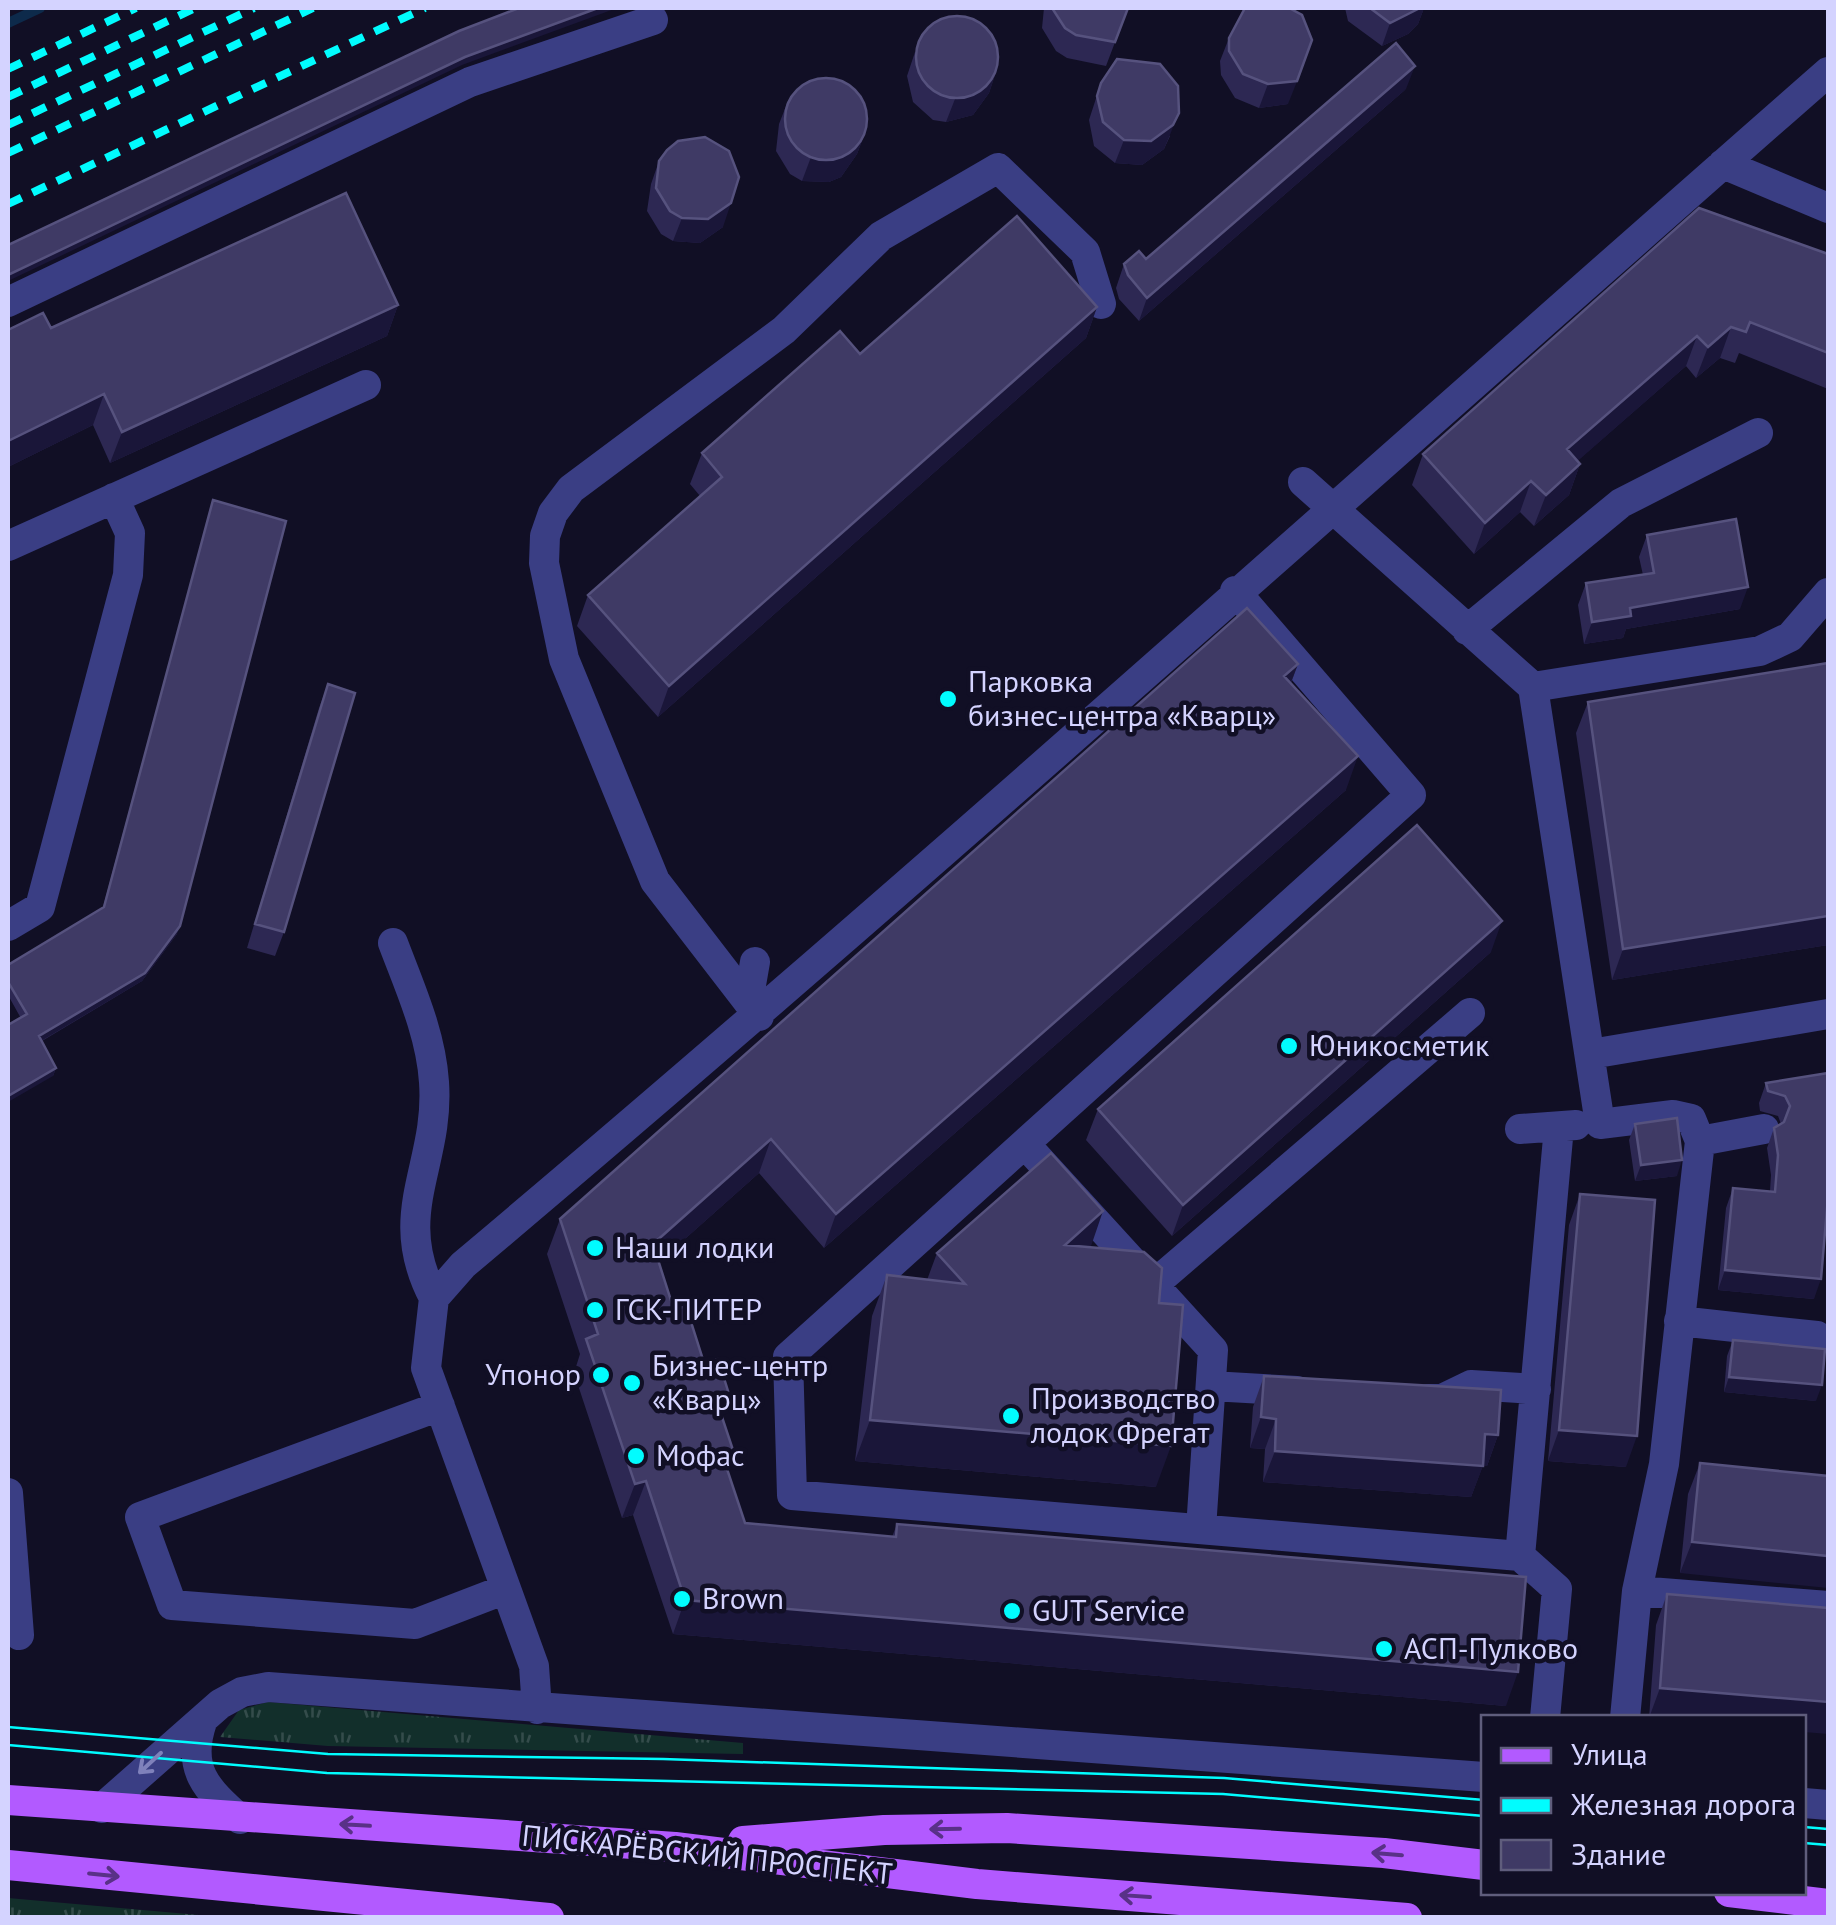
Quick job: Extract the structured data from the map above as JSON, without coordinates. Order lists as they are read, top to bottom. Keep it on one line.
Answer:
{"streets":{"main road":["ПИСКАРЁВСКИЙ ПРОСПЕКТ"]},"places":["Парковка бизнес-центра «Кварц»","Юникосметик","Наши лодки","ГСК-ПИТЕР","Упонор","Бизнес-центр «Кварц»","Производство лодок Фрегат","Мофас","Brown","GUT Service","АСП-Пулково"],"legend":["Улица","Железная дорога","Здание"]}
